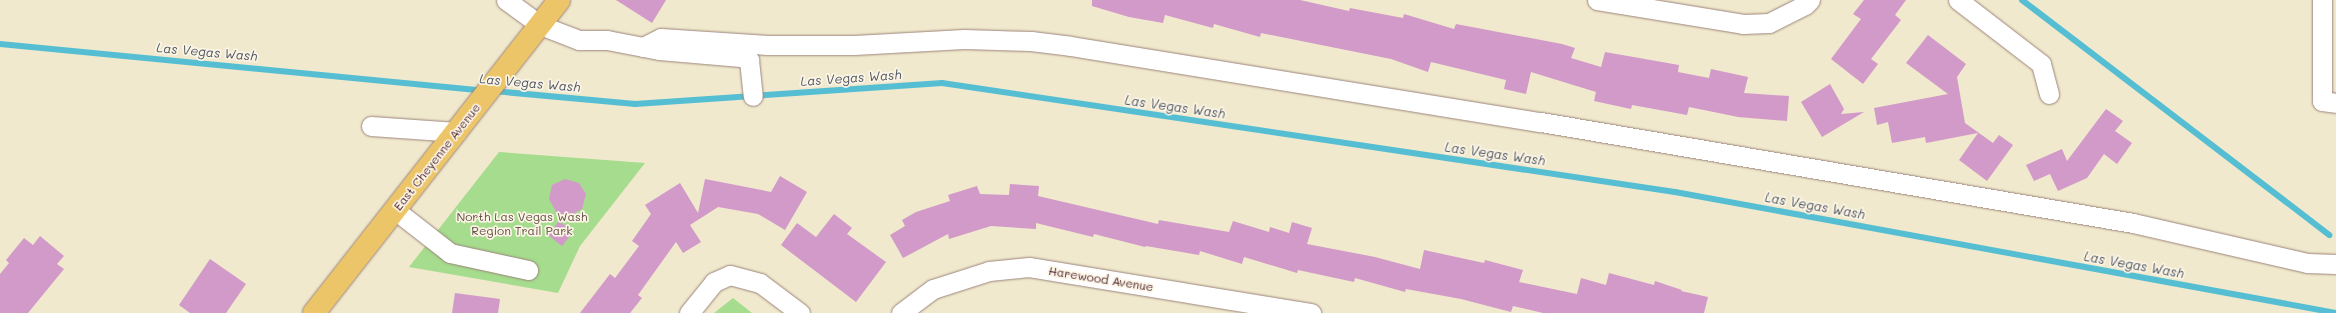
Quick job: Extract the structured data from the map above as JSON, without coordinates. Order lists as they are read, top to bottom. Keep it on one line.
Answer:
{"streets":{"main road":["East Cheyenne Avenue"],"street":["Harewood Avenue"]},"water":["Las Vegas Wash"],"parks":["North Las Vegas Wash Region Trail Park"]}
